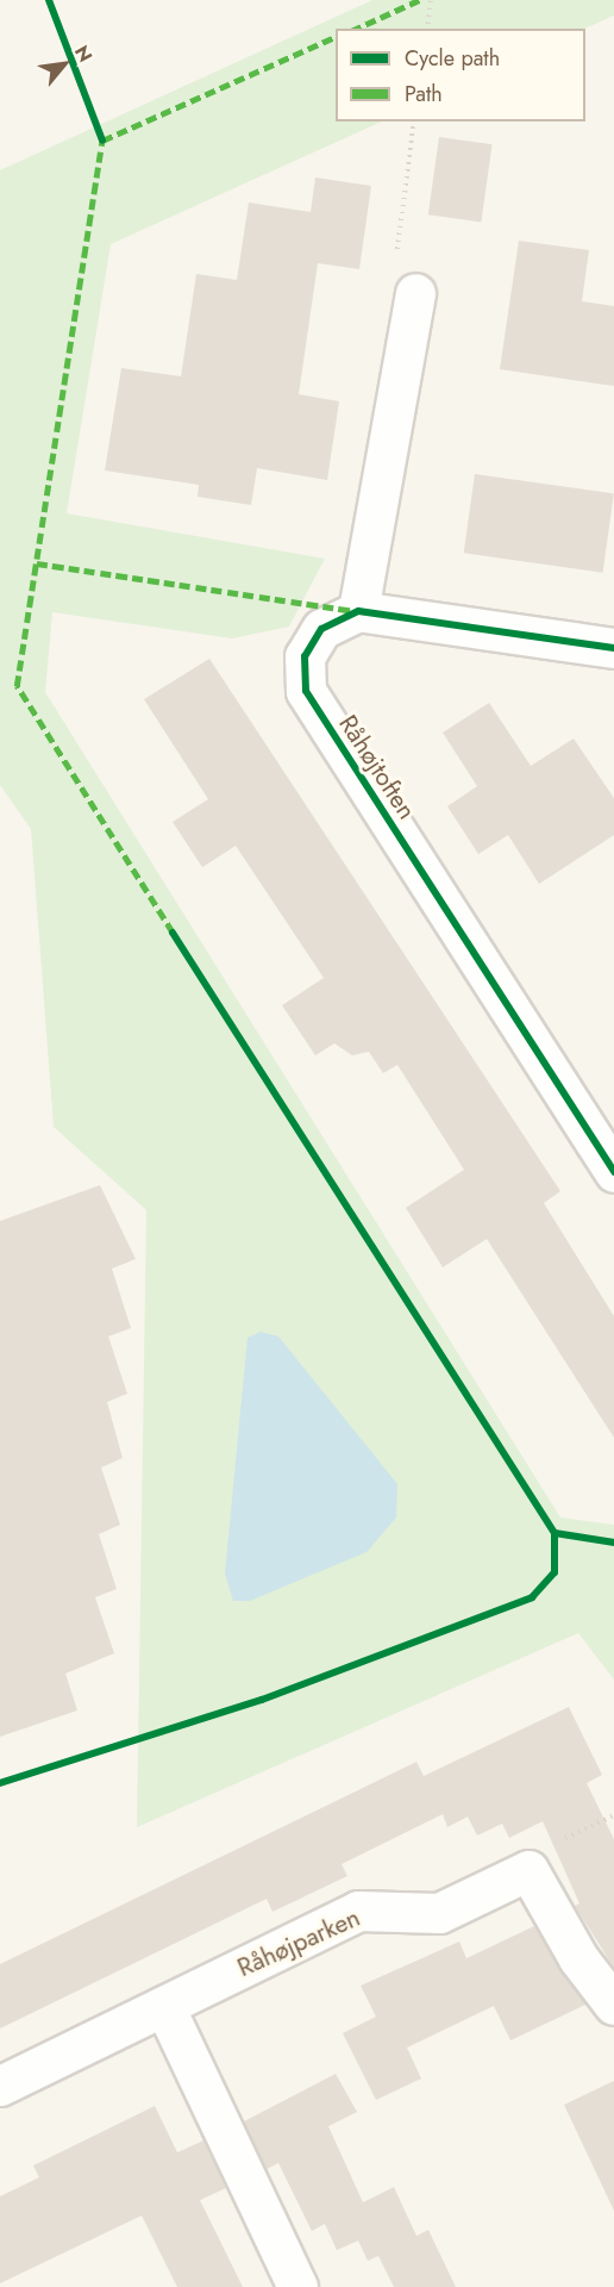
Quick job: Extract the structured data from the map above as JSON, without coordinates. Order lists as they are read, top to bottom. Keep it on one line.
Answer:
{"streets":{"street":["Råhøjtoften","Råhøjparken"]},"legend":["Cycle path","Path"],"north":"top right"}
